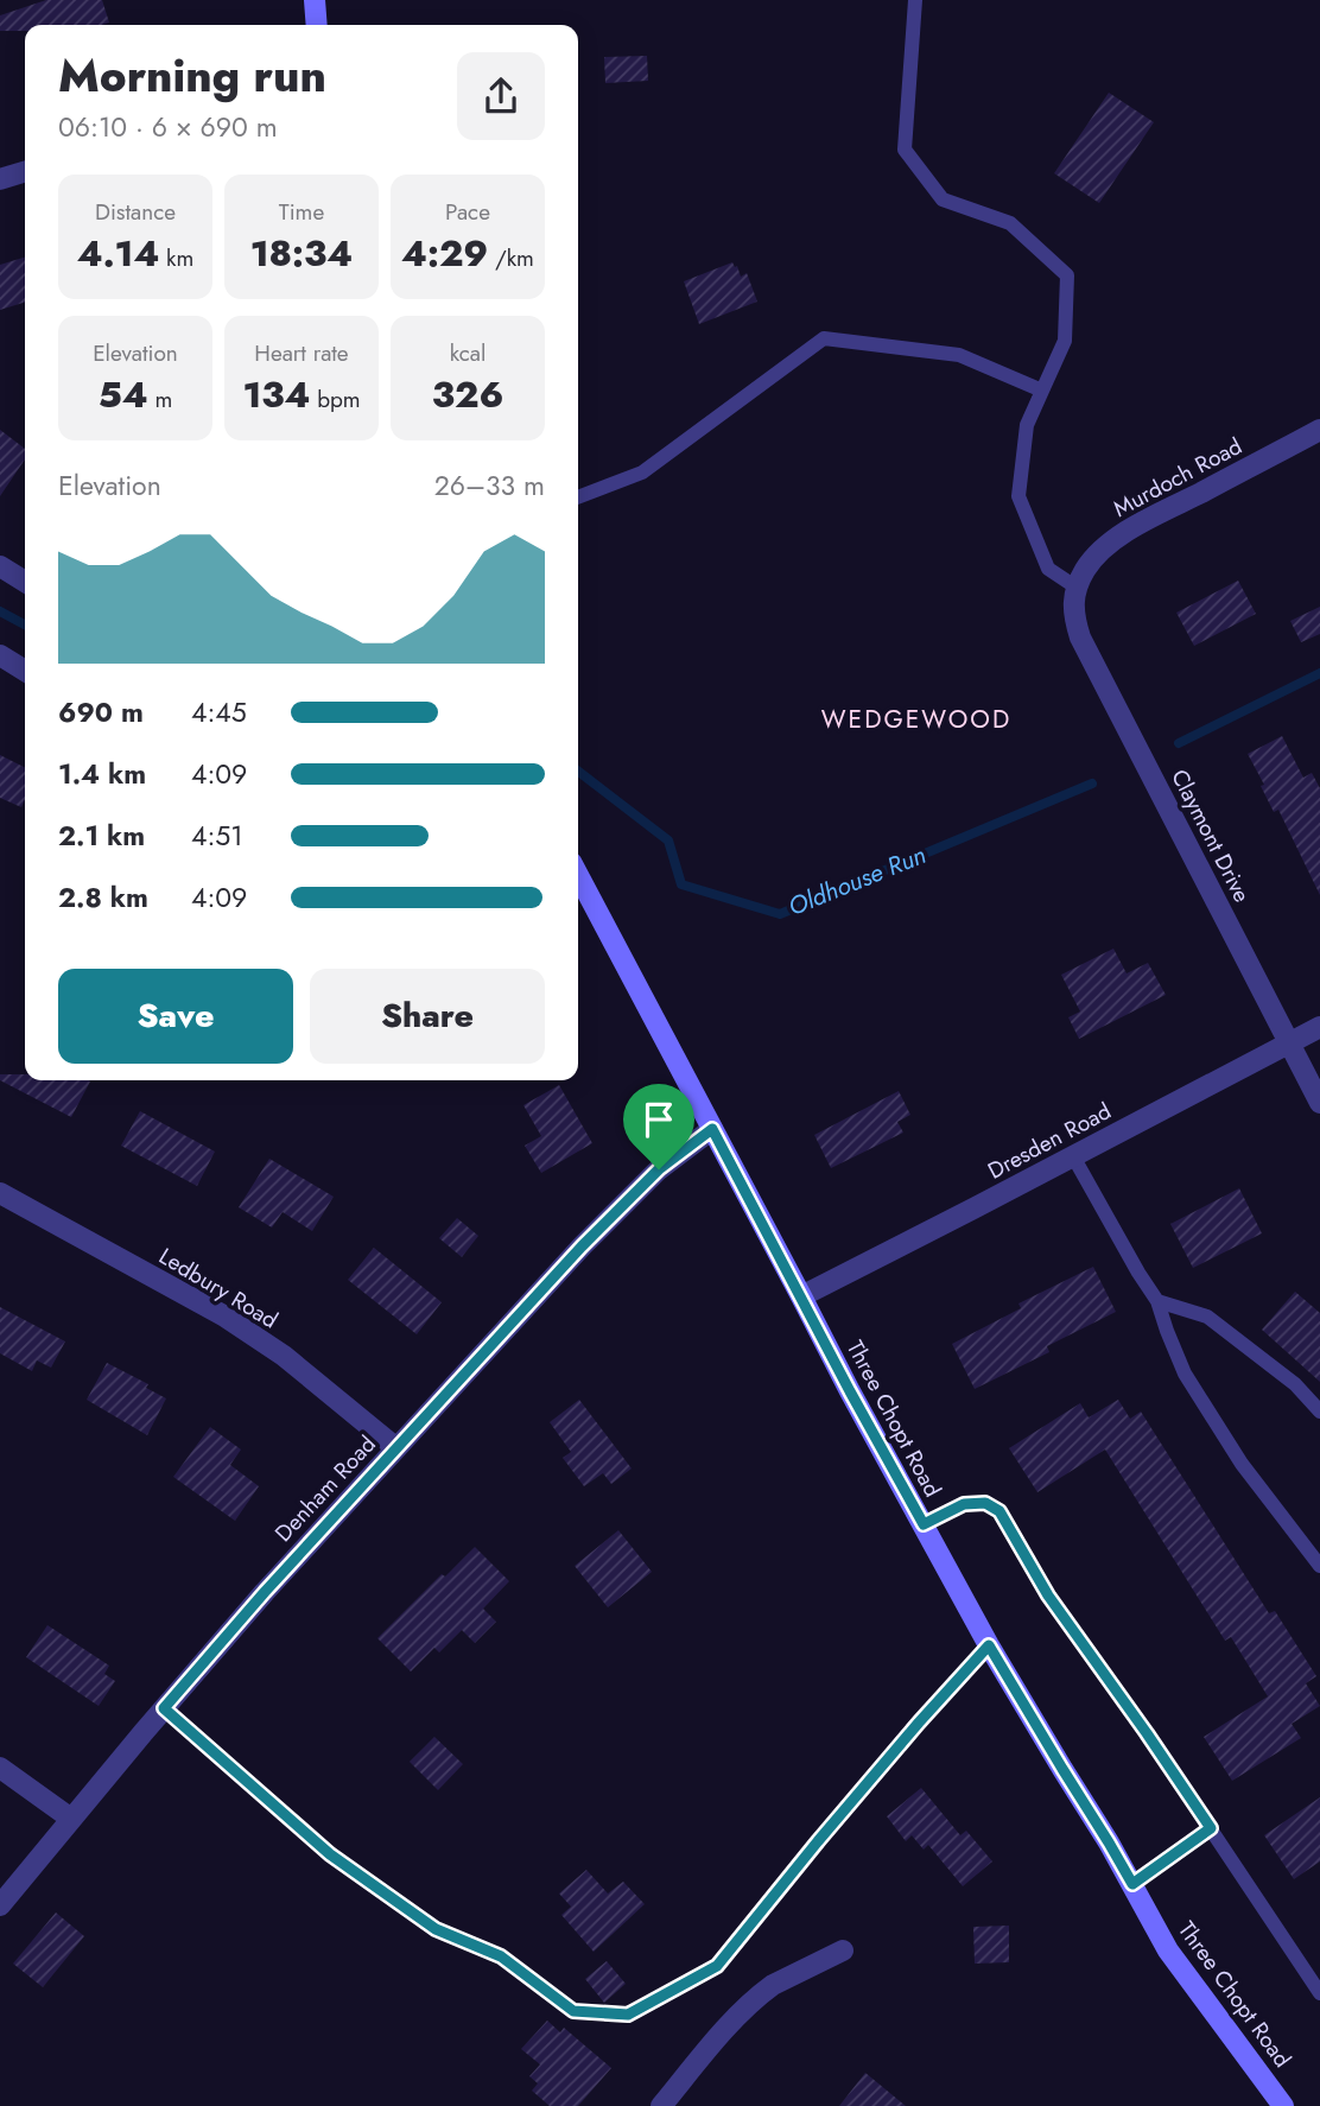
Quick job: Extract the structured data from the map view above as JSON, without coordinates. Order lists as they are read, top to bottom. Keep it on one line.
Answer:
{"streets":{"main road":["Three Chopt Road"],"street":["Murdoch Road","Claymont Drive","Dresden Road","Ledbury Road","Denham Road"]},"crossings":[["Murdoch Road","Claymont Drive"],["Claymont Drive","Dresden Road"],["Dresden Road","Three Chopt Road"],["Ledbury Road","Denham Road"],["Three Chopt Road","Denham Road"]],"districts":["WEDGEWOOD"],"water":["Oldhouse Run"],"page":{"heading":["Morning run","06:10 · 6 × 690 m"],"stats":[["Distance","4.14 km"],["Time","18:34"],["Pace","4:29 /km"],["Elevation","54 m"],["Heart rate","134 bpm"],["kcal","326"]],"chart":["Elevation","26–33 m"],"list":[{"name":"690 m","note":"4:45"},{"name":"1.4 km","note":"4:09"},{"name":"2.1 km","note":"4:51"},{"name":"2.8 km","note":"4:09"}],"buttons":["Save","Share"]}}
